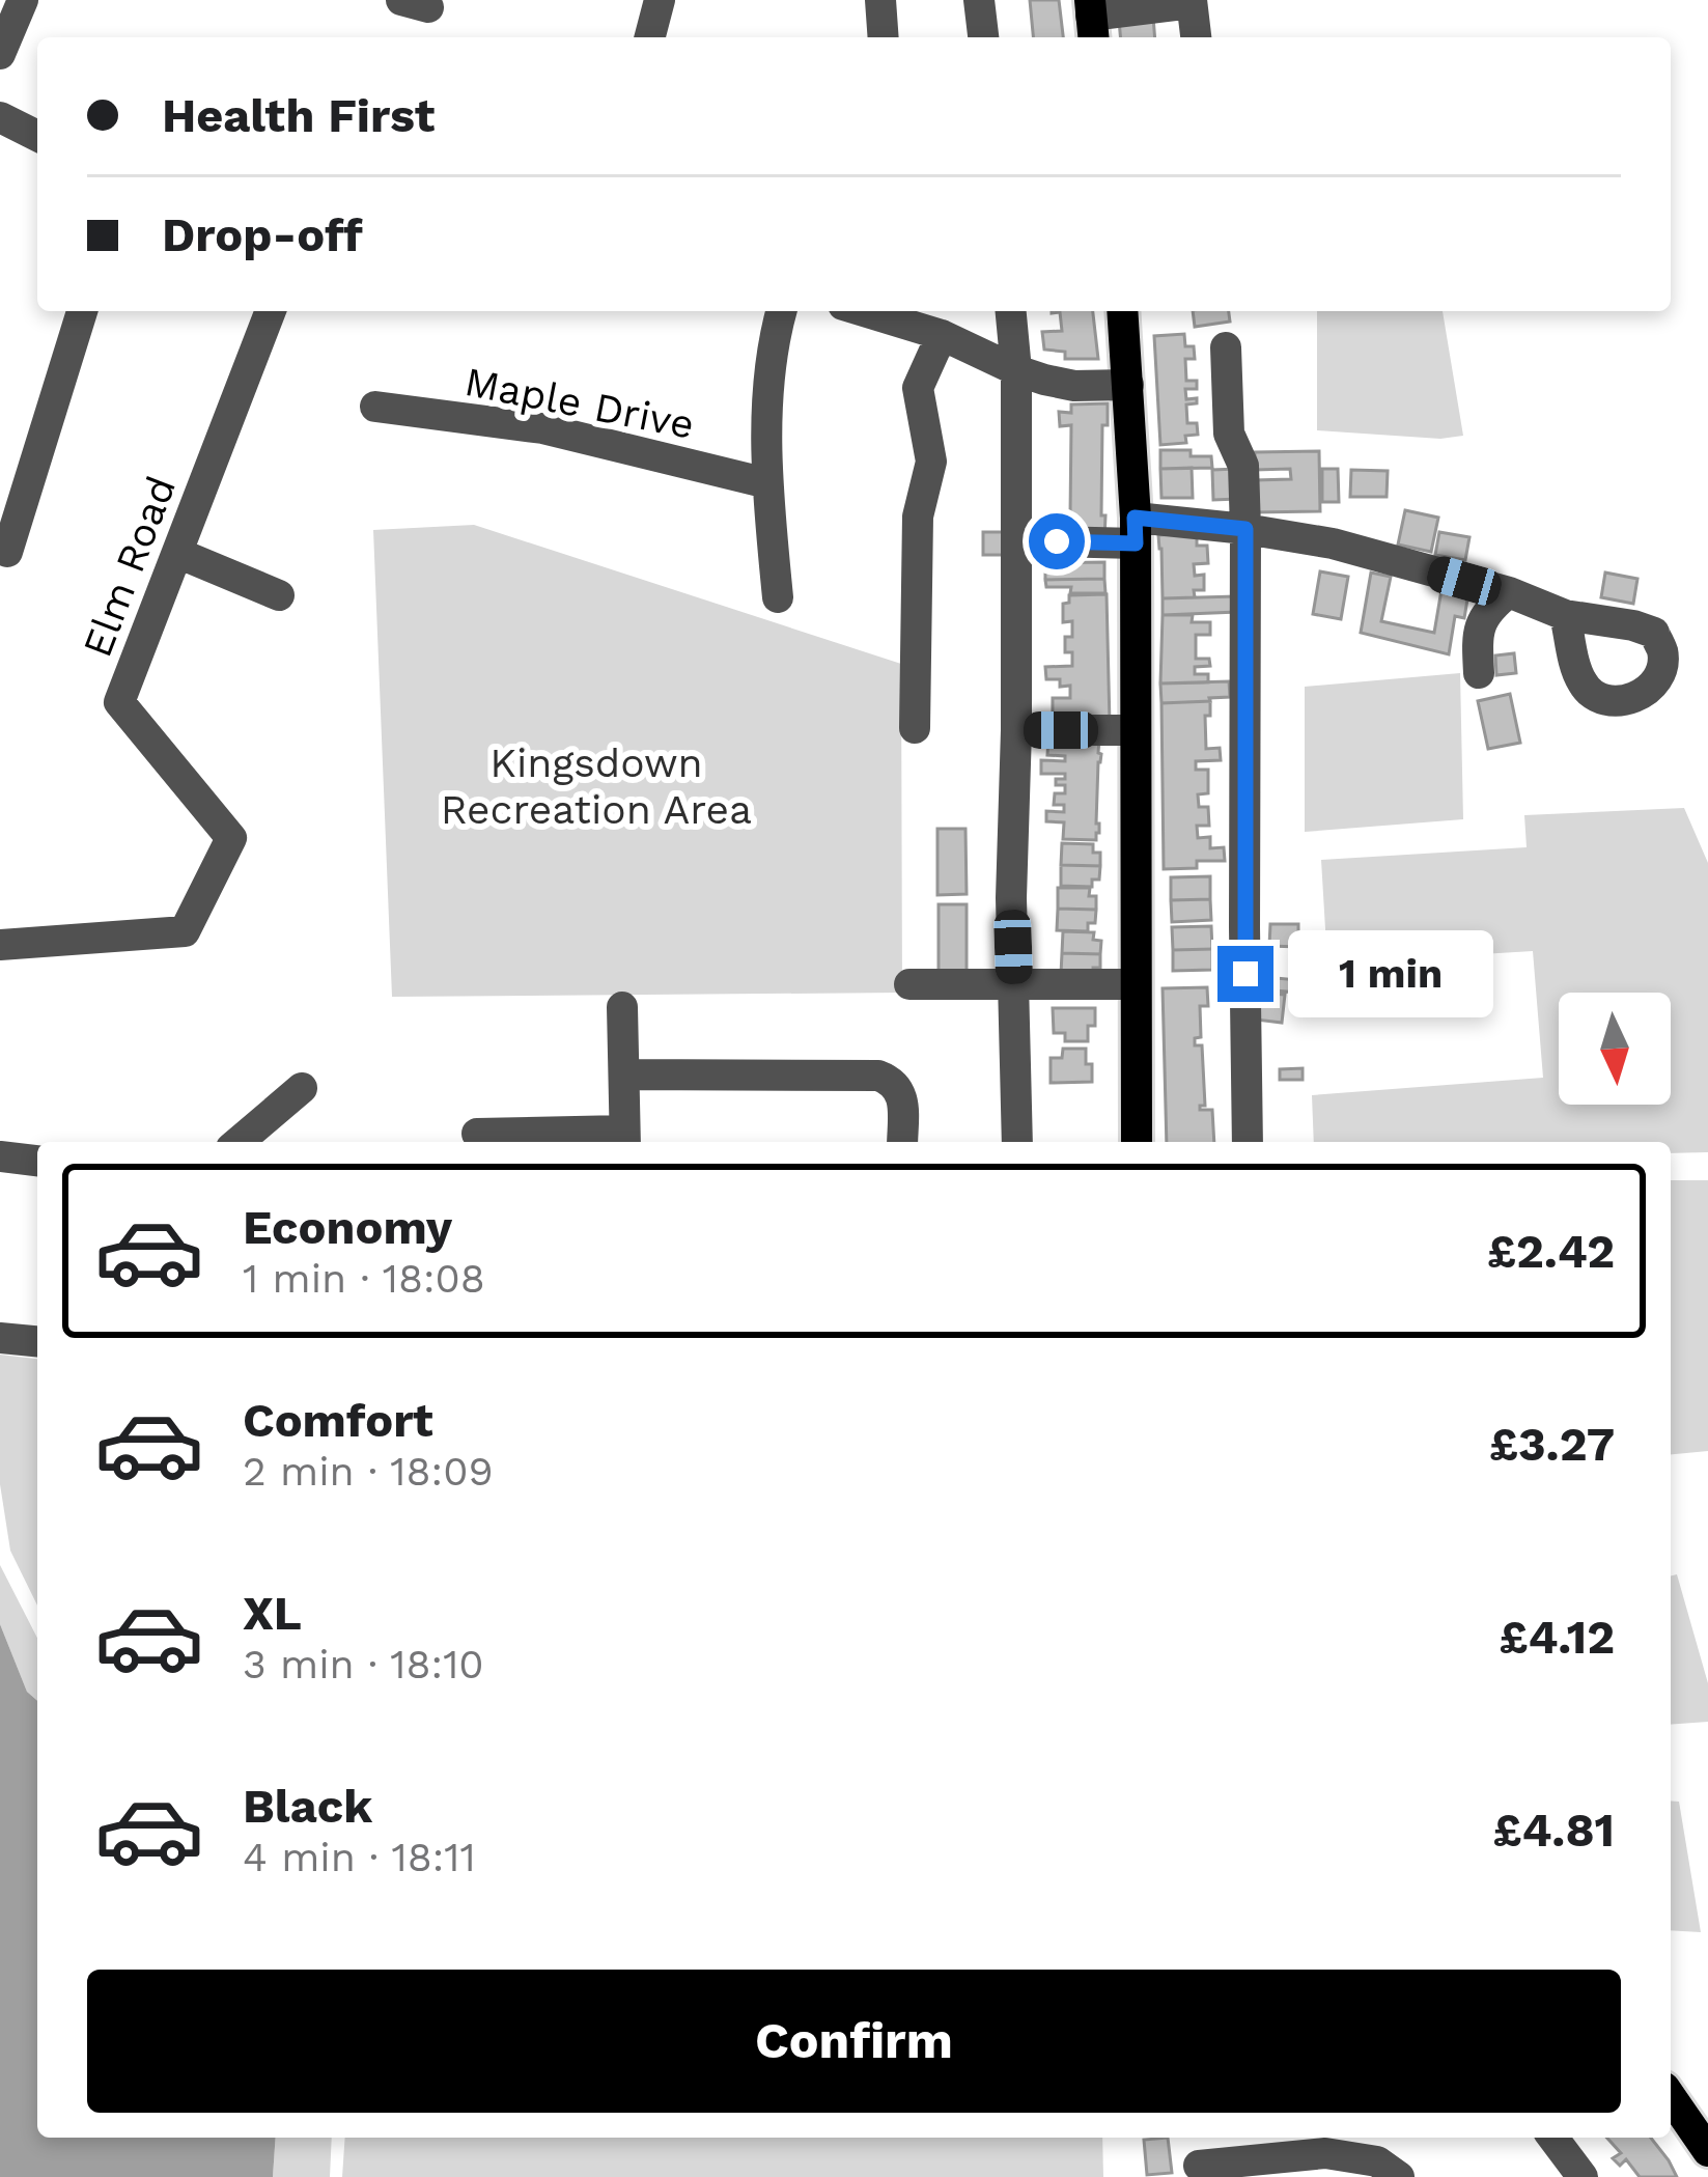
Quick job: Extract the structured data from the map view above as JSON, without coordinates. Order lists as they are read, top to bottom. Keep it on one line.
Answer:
{"streets":{"street":["Maple Drive","Elm Road"]},"parks":["Kingsdown Recreation Area"],"north":"bottom","page":{"banner":["Health First","Drop-off"],"bubble":"1 min","list":[{"name":"Economy","note":"1 min · 18:08","value":"£2.42"},{"name":"Comfort","note":"2 min · 18:09","value":"£3.27"},{"name":"XL","note":"3 min · 18:10","value":"£4.12"},{"name":"Black","note":"4 min · 18:11","value":"£4.81"}],"buttons":"Confirm"}}
